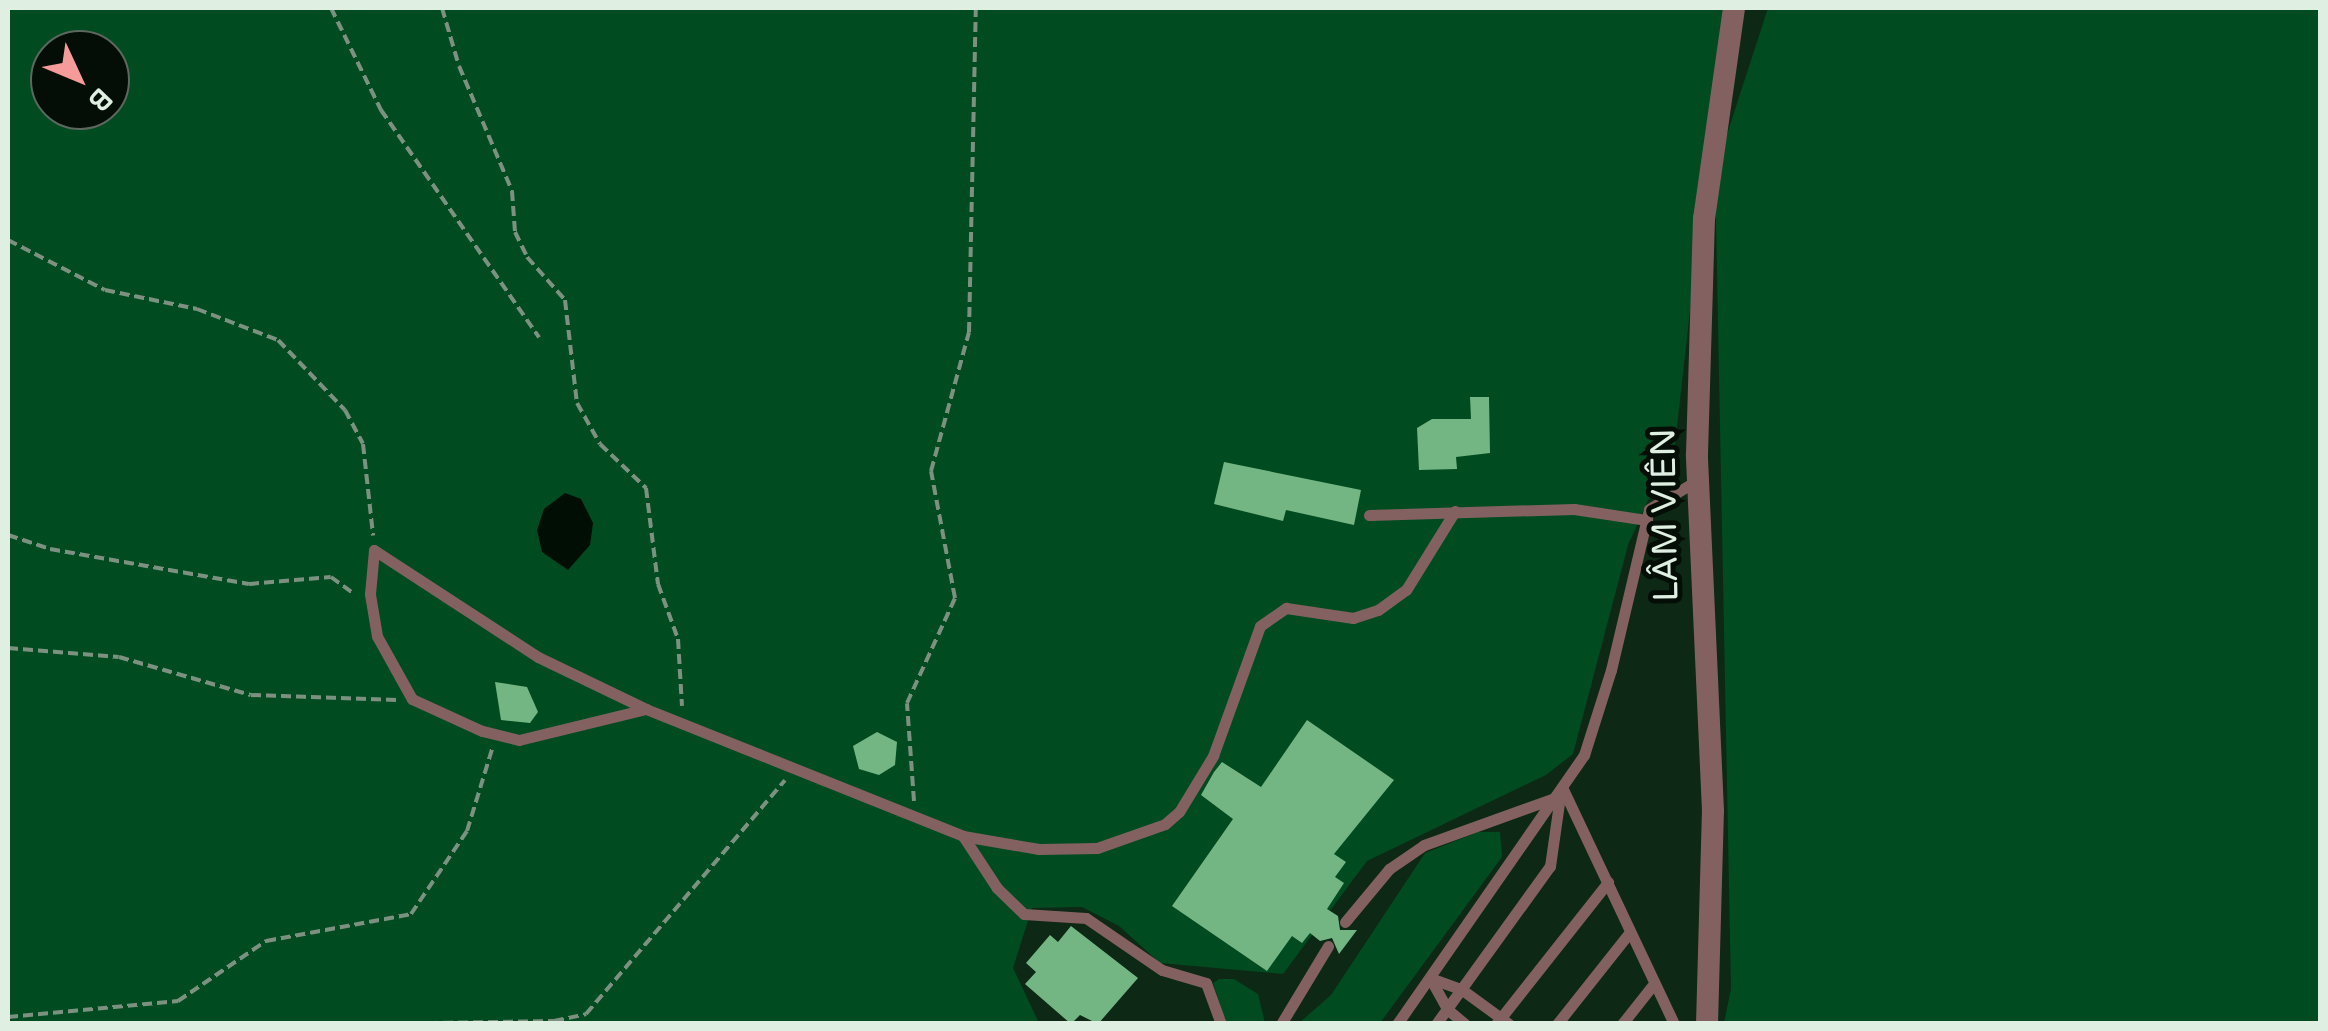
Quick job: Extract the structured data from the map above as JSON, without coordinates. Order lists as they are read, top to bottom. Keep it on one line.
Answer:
{"streets":{"street":["LÂM VIÊN"]},"north":"bottom right"}
